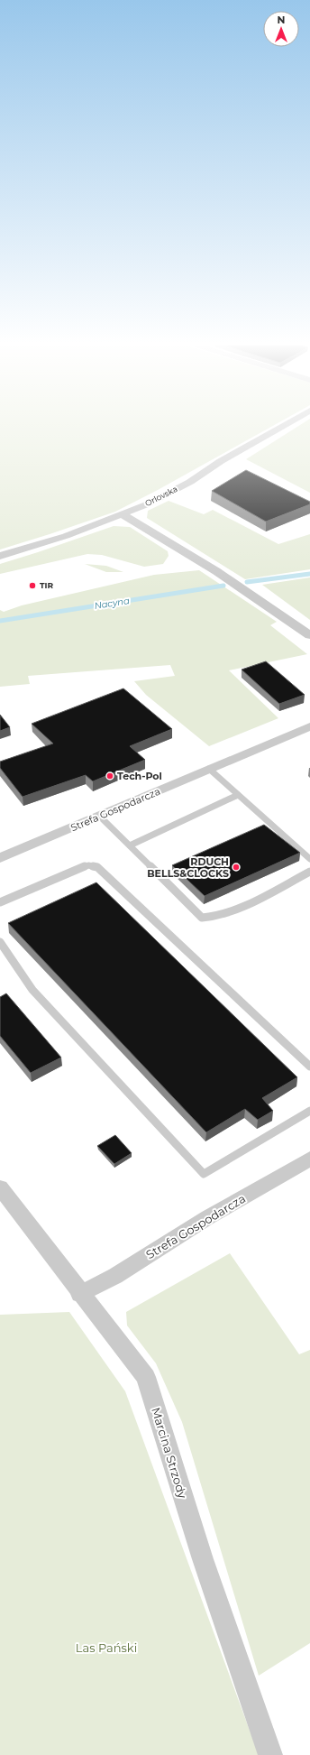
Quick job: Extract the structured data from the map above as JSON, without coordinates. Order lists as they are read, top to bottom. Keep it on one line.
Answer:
{"streets":{"street":["Orlovska","Strefa Gospodarcza","Marcina Strzody"]},"crossings":[["Strefa Gospodarcza","Marcina Strzody"]],"water":["Nacyna"],"parks":["Las Pański"],"places":["TIR","Tech-Pol","RDUCH BELLS&CLOCKS"],"north":"top"}
